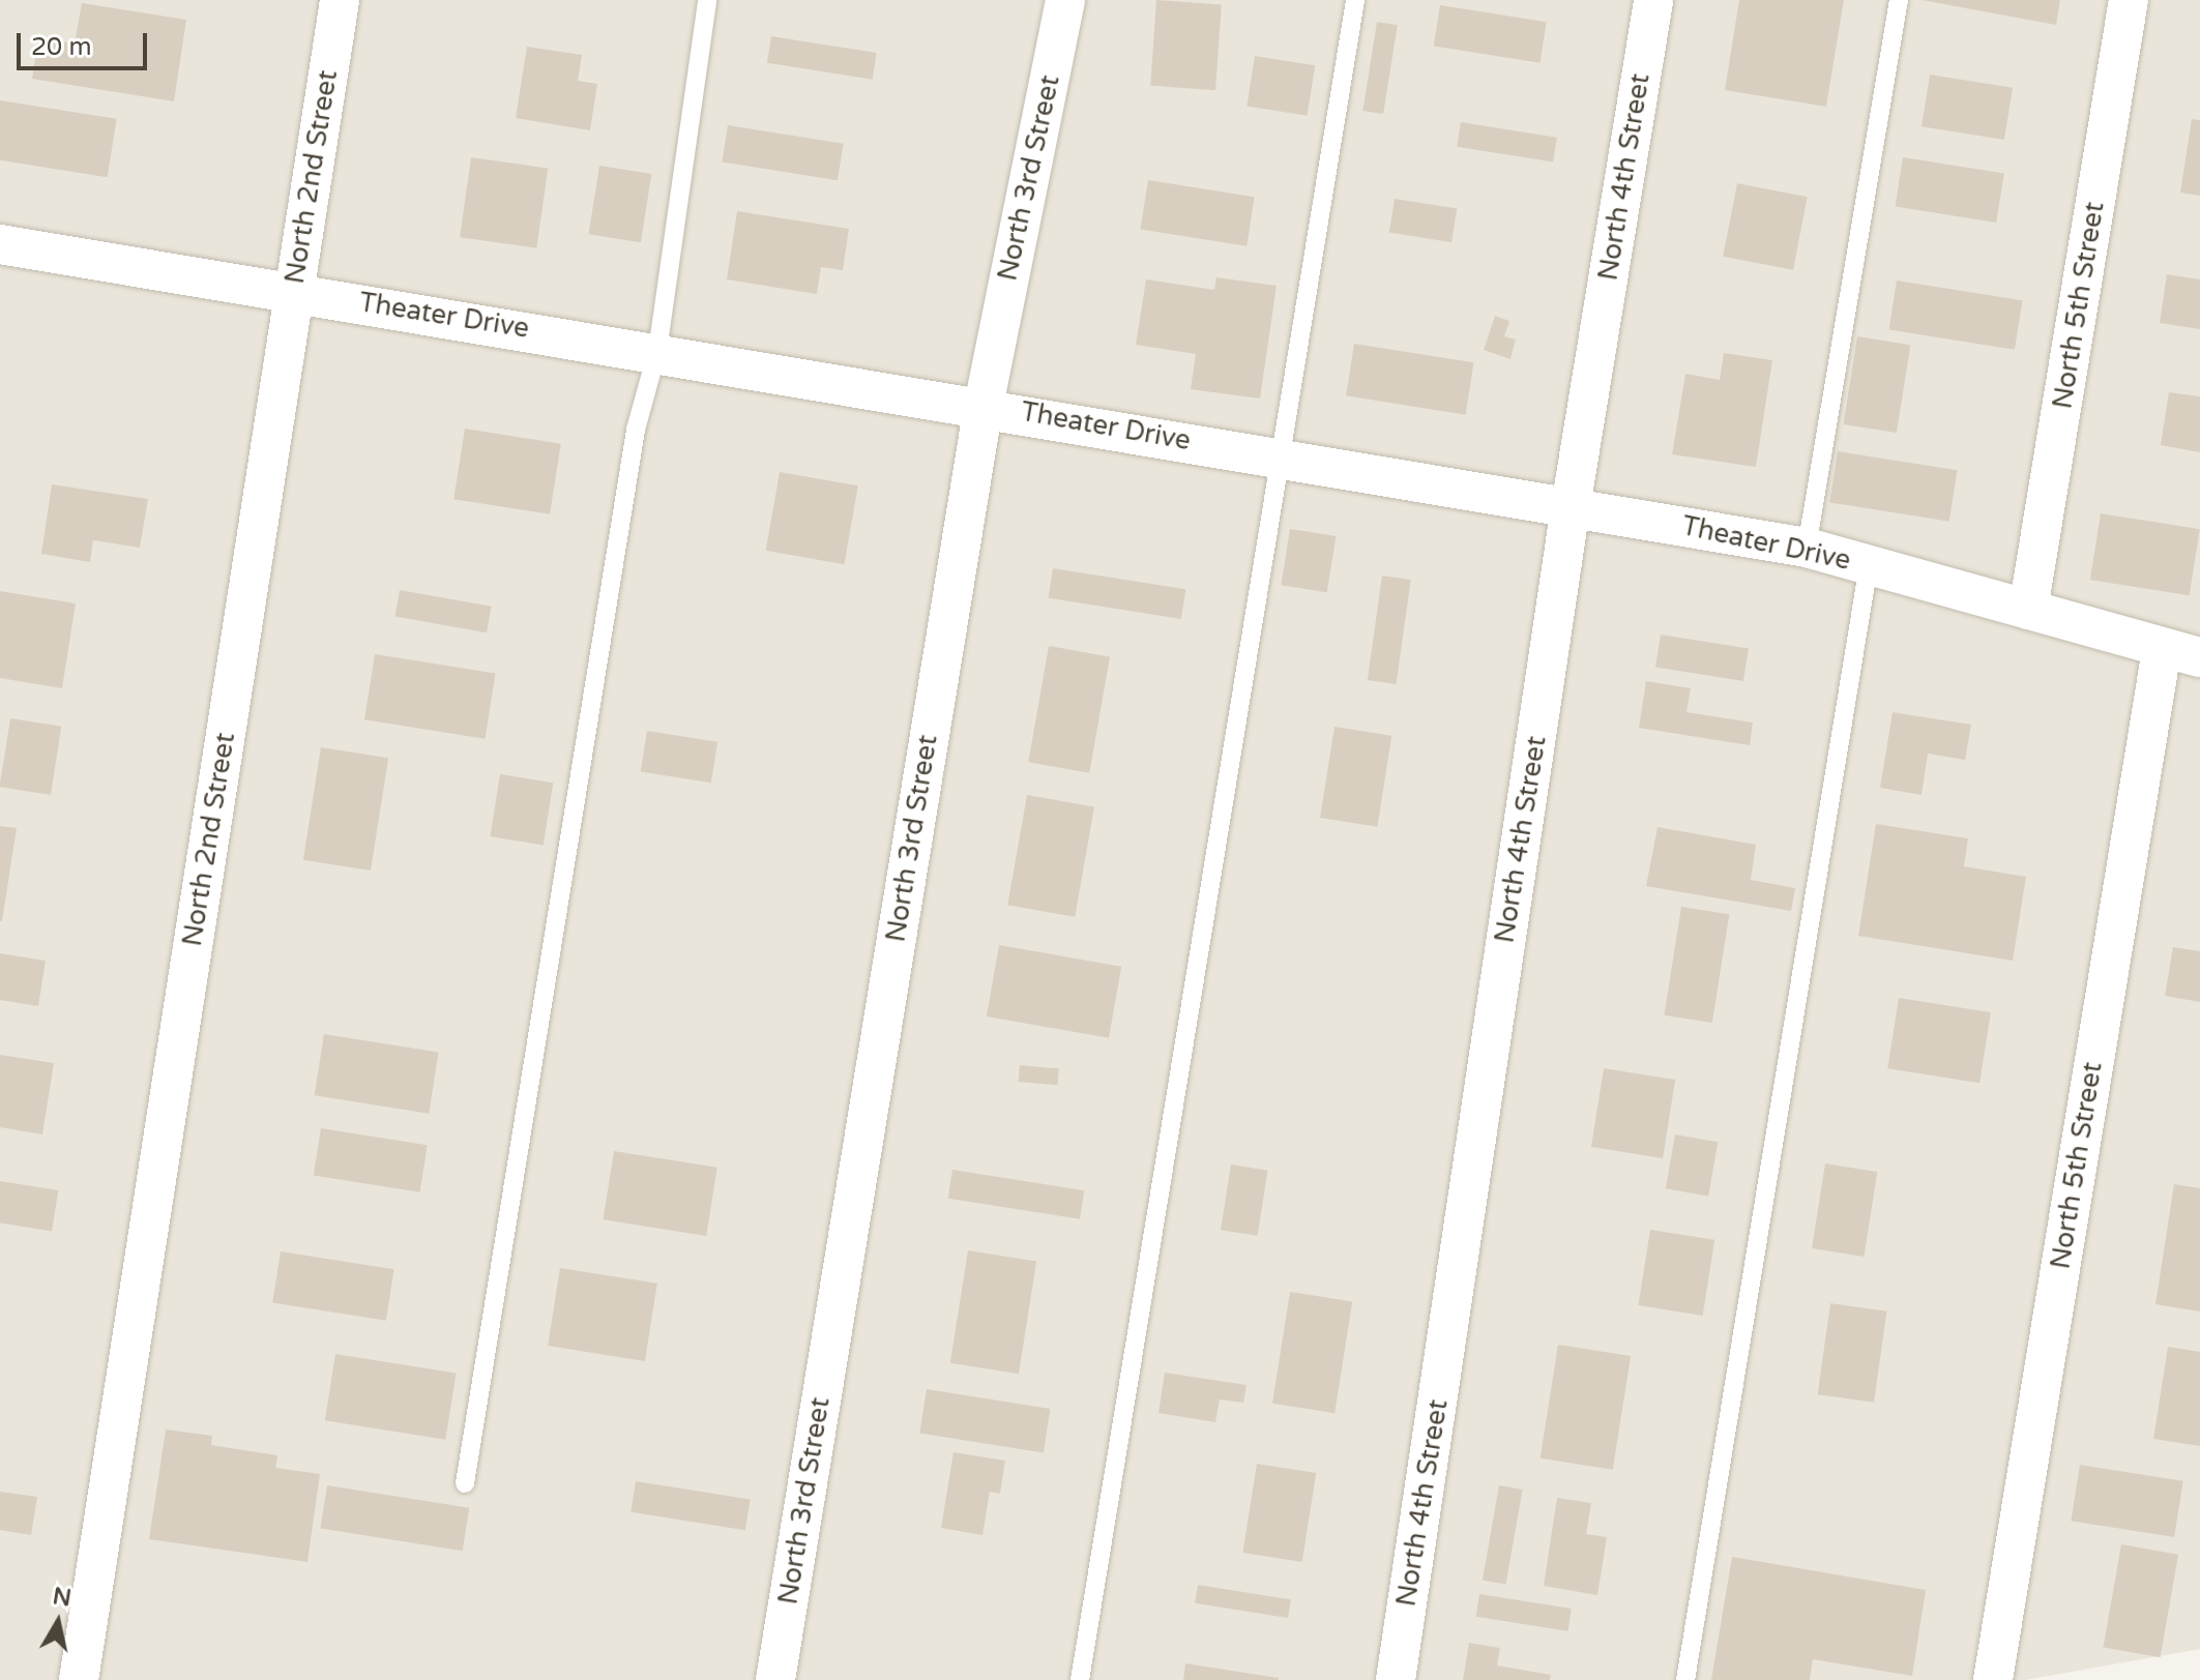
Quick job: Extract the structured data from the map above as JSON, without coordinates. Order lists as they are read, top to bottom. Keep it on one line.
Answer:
{"streets":{"street":["North 2nd Street","North 4th Street","North 3rd Street","North 5th Street","Theater Drive"]},"crossings":[["North 2nd Street","Theater Drive"],["North 4th Street","Theater Drive"],["North 3rd Street","Theater Drive"],["North 5th Street","Theater Drive"]],"scale_bar":"20 m","north":"top"}
